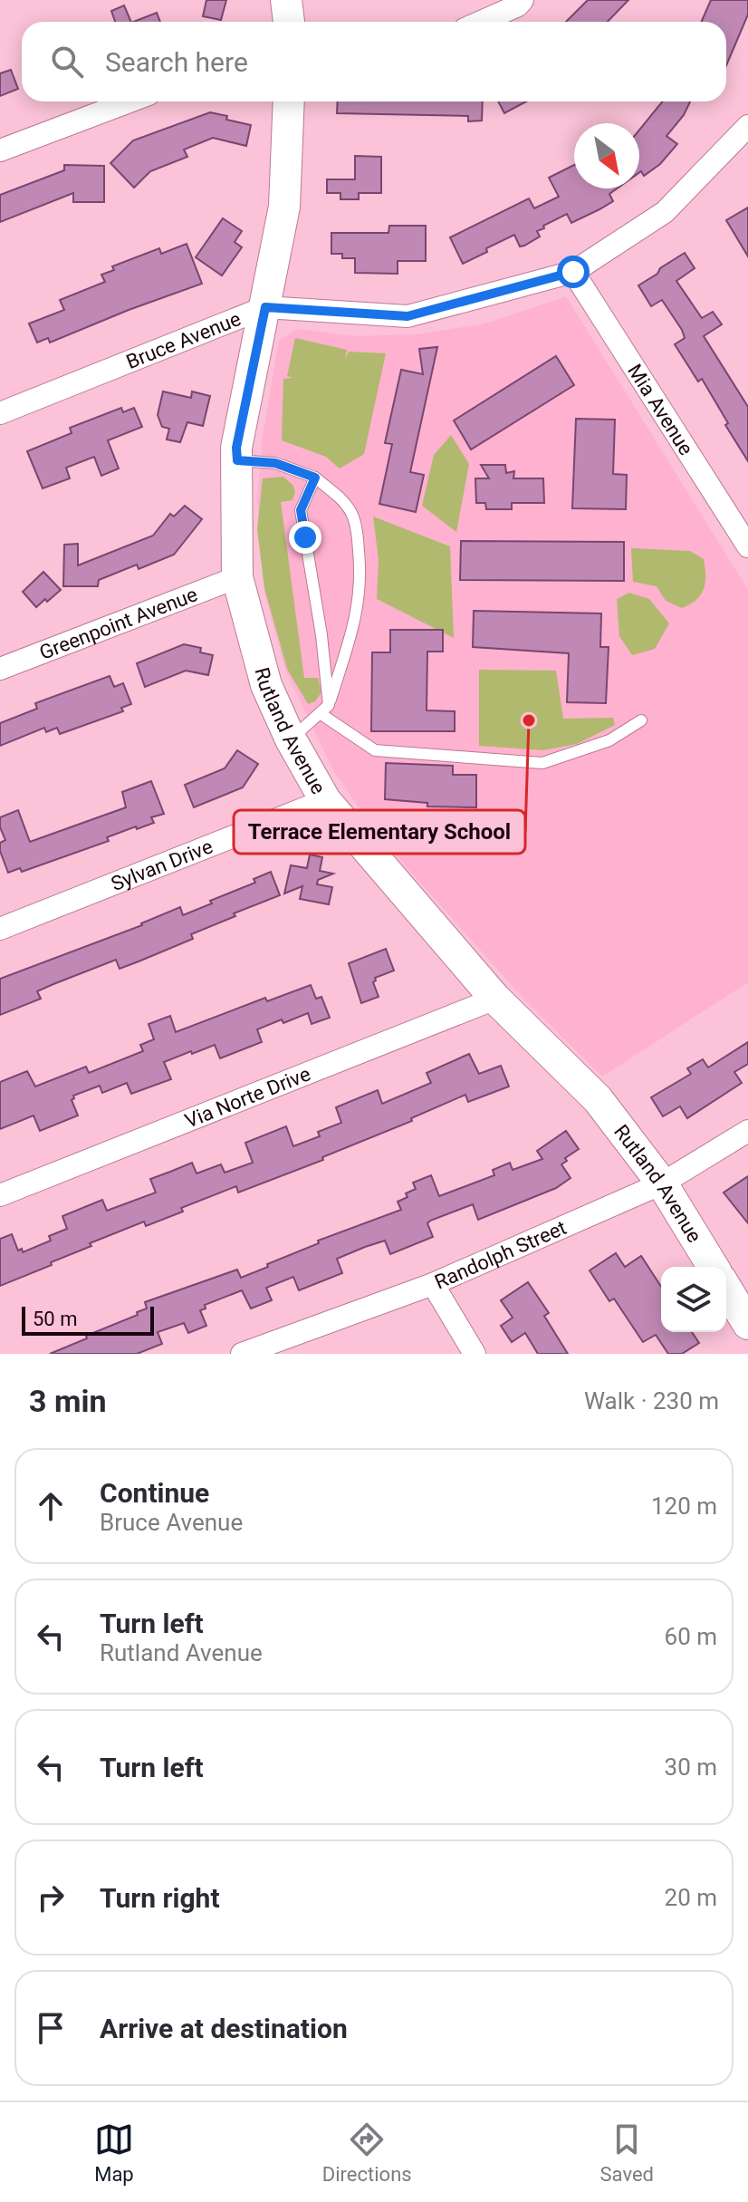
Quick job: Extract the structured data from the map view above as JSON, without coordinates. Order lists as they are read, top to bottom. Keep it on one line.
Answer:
{"streets":{"street":["Bruce Avenue","Mia Avenue","Greenpoint Avenue","Rutland Avenue","Sylvan Drive","Via Norte Drive","Randolph Street"]},"crossings":[["Bruce Avenue","Mia Avenue"],["Bruce Avenue","Rutland Avenue"],["Greenpoint Avenue","Rutland Avenue"],["Rutland Avenue","Sylvan Drive"],["Rutland Avenue","Via Norte Drive"],["Rutland Avenue","Randolph Street"]],"places":["Terrace Elementary School"],"scale_bar":"50 m","north":"bottom right","page":{"search":"Search here","scale":"50 m","heading":["3 min","Walk · 230 m"],"list":[["Continue","Bruce Avenue","120 m"],["Turn left","Rutland Avenue","60 m"],["Turn left","30 m"],["Turn right","20 m"],"Arrive at destination"],"nav":["Map","Directions","Saved"]}}
